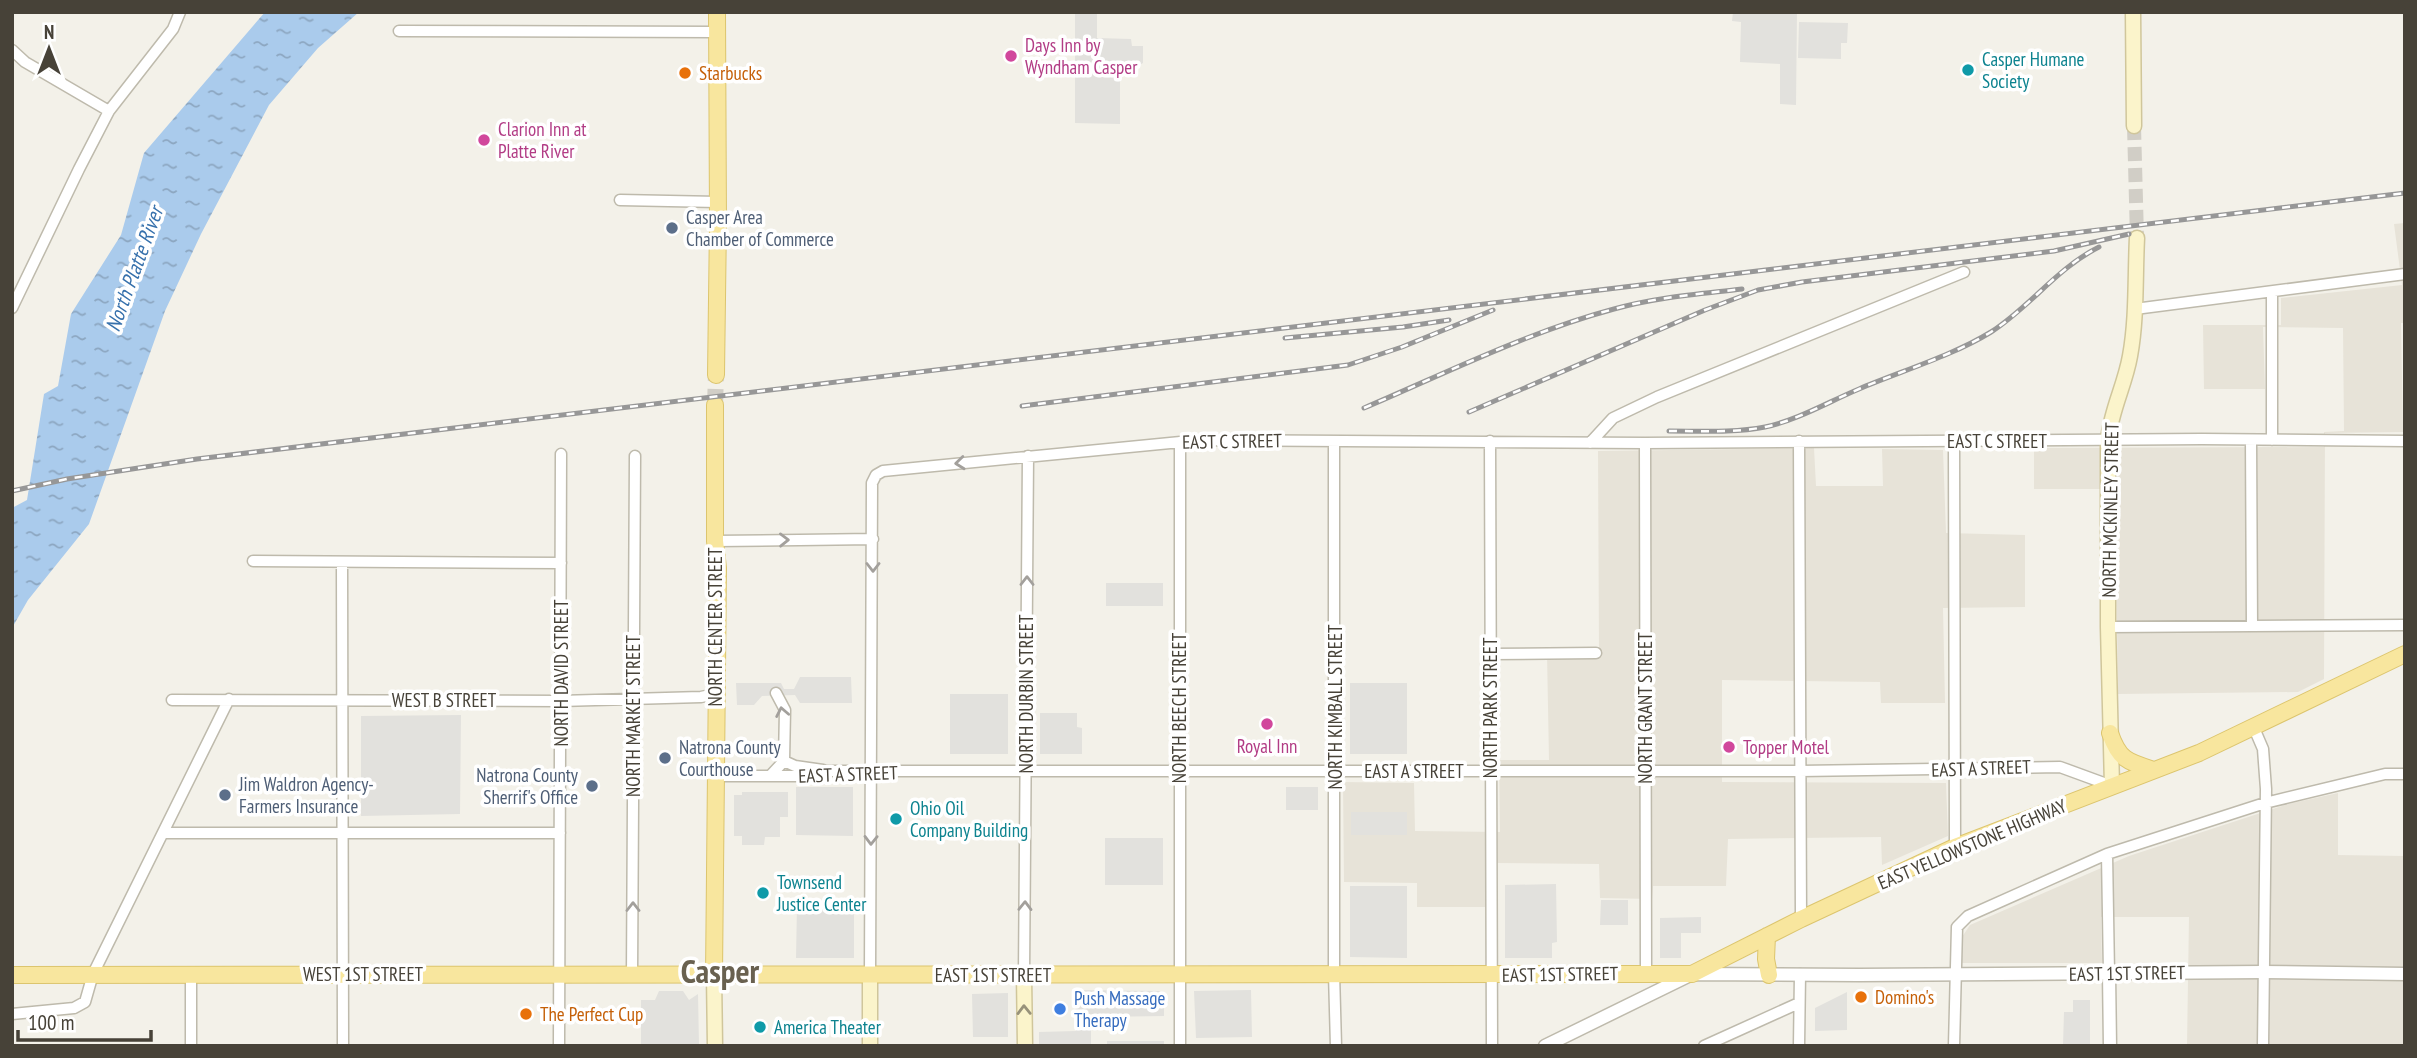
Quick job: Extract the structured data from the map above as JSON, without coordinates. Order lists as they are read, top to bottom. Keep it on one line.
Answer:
{"streets":{"main road":["NORTH MCKINLEY STREET","NORTH CENTER STREET","EAST YELLOWSTONE HIGHWAY","EAST 1ST STREET","WEST 1ST STREET"],"street":["EAST C STREET","NORTH DAVID STREET","NORTH DURBIN STREET","WEST B STREET","NORTH KIMBALL STREET","NORTH BEECH STREET","NORTH PARK STREET","NORTH GRANT STREET","NORTH MARKET STREET","EAST A STREET"]},"crossings":[["EAST C STREET","NORTH MCKINLEY STREET"],["EAST C STREET","NORTH DURBIN STREET"],["EAST C STREET","NORTH KIMBALL STREET"],["EAST C STREET","NORTH BEECH STREET"],["EAST C STREET","NORTH PARK STREET"],["EAST C STREET","NORTH GRANT STREET"],["NORTH MCKINLEY STREET","EAST A STREET"],["NORTH MCKINLEY STREET","EAST YELLOWSTONE HIGHWAY"],["NORTH CENTER STREET","WEST B STREET"],["NORTH CENTER STREET","EAST A STREET"],["NORTH CENTER STREET","EAST 1ST STREET"],["NORTH CENTER STREET","WEST 1ST STREET"],["NORTH DAVID STREET","WEST B STREET"],["NORTH DAVID STREET","WEST 1ST STREET"],["NORTH DURBIN STREET","EAST A STREET"],["NORTH DURBIN STREET","EAST 1ST STREET"],["WEST B STREET","NORTH MARKET STREET"],["NORTH KIMBALL STREET","EAST A STREET"],["NORTH KIMBALL STREET","EAST 1ST STREET"],["NORTH BEECH STREET","EAST A STREET"],["NORTH BEECH STREET","EAST 1ST STREET"],["NORTH PARK STREET","EAST A STREET"],["NORTH PARK STREET","EAST 1ST STREET"],["NORTH GRANT STREET","EAST A STREET"],["NORTH GRANT STREET","EAST 1ST STREET"],["NORTH MARKET STREET","WEST 1ST STREET"],["EAST A STREET","EAST YELLOWSTONE HIGHWAY"],["EAST YELLOWSTONE HIGHWAY","EAST 1ST STREET"],["EAST 1ST STREET","WEST 1ST STREET"]],"one_way":["NORTH DURBIN STREET","NORTH MARKET STREET"],"districts":["Casper"],"water":["North Platte River"],"places":["Days Inn by Wyndham Casper","Casper Humane Society","Starbucks","Clarion Inn at Platte River","Casper Area Chamber of Commerce","Royal Inn","Topper Motel","Natrona County Courthouse","Natrona County Sherrif's Office","Jim Waldron Agency- Farmers Insurance","Ohio Oil Company Building","Townsend Justice Center","Domino's","Push Massage Therapy","The Perfect Cup","America Theater"],"scale_bar":"100 m","north":"top"}
